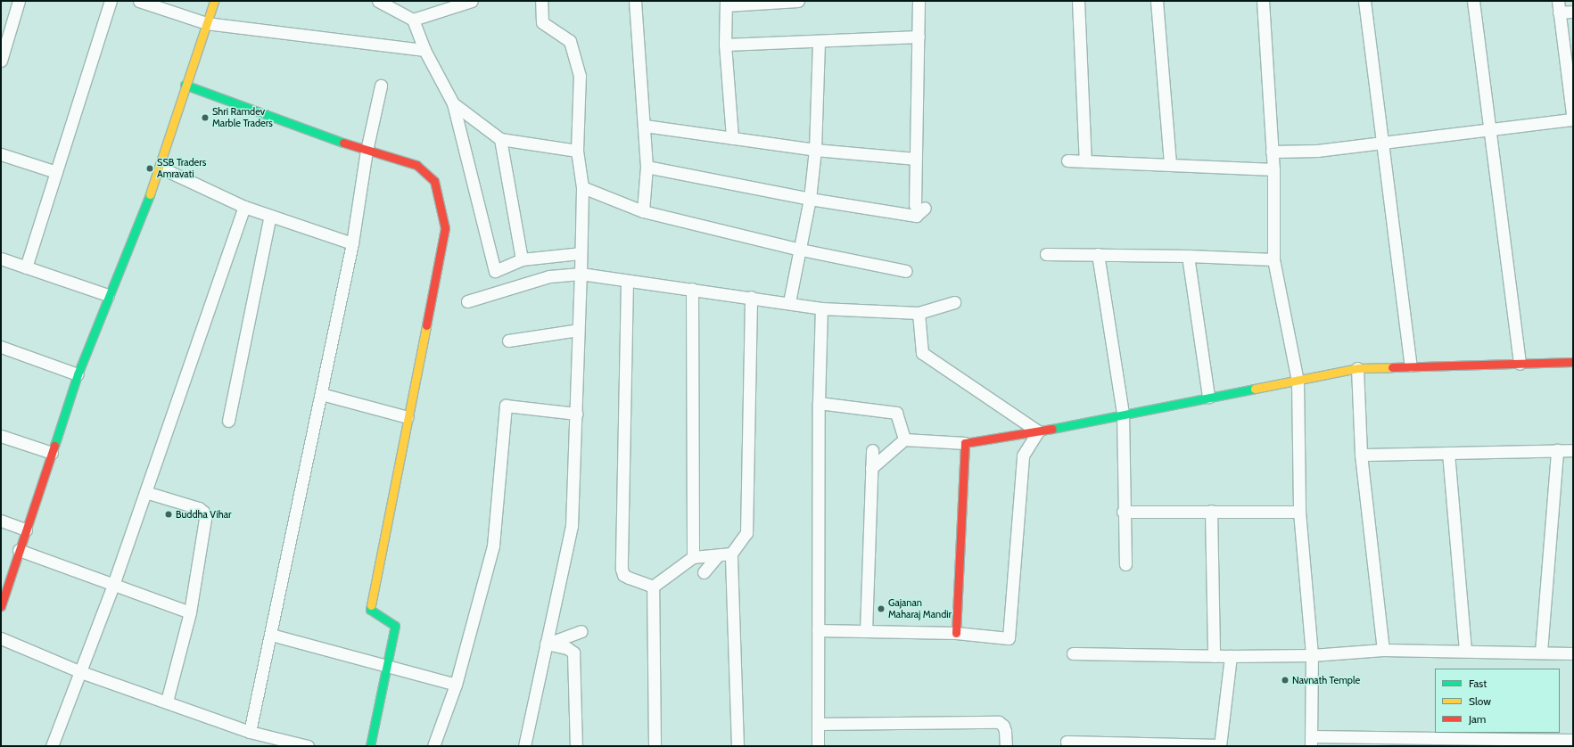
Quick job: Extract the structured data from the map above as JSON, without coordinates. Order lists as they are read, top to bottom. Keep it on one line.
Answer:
{"places":["Shri Ramdev Marble Traders","SSB Traders Amravati","Buddha Vihar","Gajanan Maharaj Mandir","Navnath Temple"],"legend":["Fast","Slow","Jam"]}
